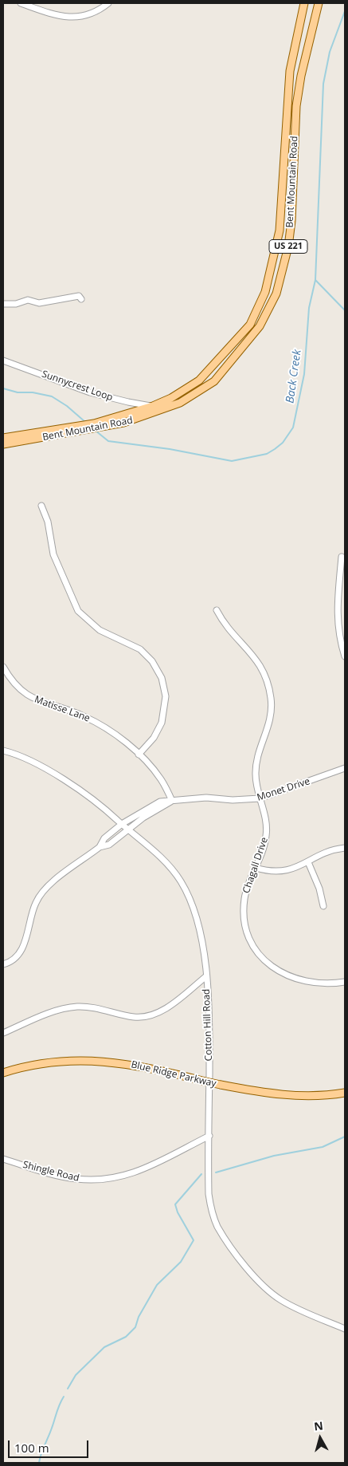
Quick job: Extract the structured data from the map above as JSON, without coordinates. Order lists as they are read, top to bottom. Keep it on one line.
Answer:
{"streets":{"main road":["Bent Mountain Road","US 221","Blue Ridge Parkway"],"street":["Sunnycrest Loop","Matisse Lane","Monet Drive","Chagall Drive","Cotton Hill Road","Shingle Road"]},"crossings":[["Bent Mountain Road","Sunnycrest Loop"],["Matisse Lane","Monet Drive"],["Monet Drive","Chagall Drive"],["Monet Drive","Cotton Hill Road"],["Cotton Hill Road","Shingle Road"]],"water":["Back Creek"],"scale_bar":"100 m","north":"top"}
